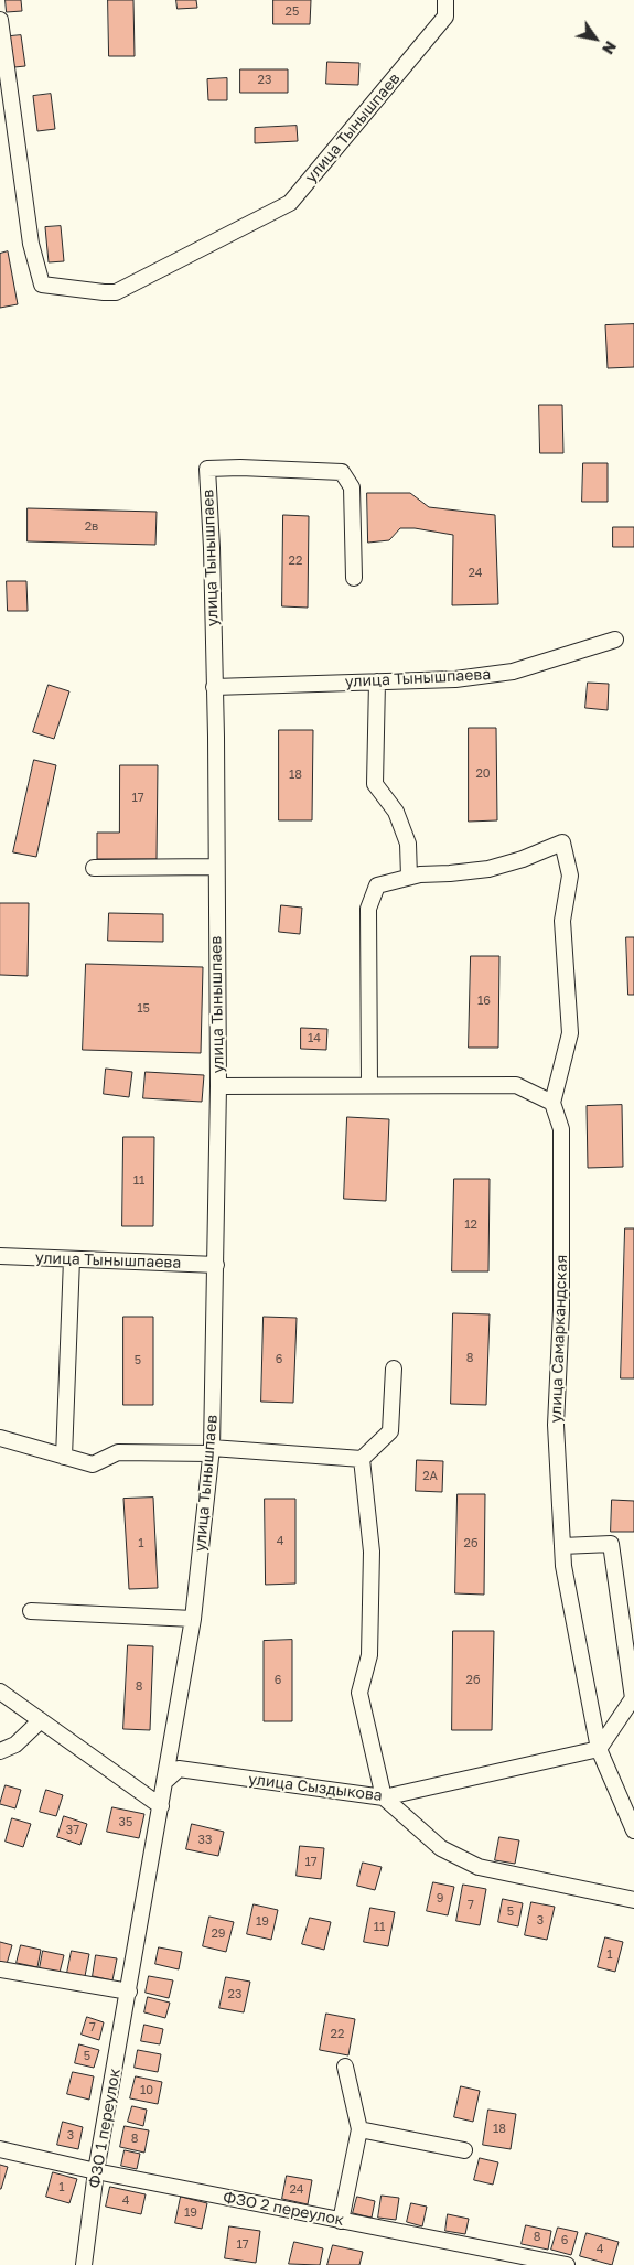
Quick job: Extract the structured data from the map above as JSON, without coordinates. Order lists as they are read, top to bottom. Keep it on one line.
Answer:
{"streets":{"street":["улица Тынышпаев","улица Тынышпаева","улица Самаркандская","улица Сыздыкова","ФЗО 1 переулок","ФЗО 2 переулок"]},"crossings":[["улица Тынышпаев","улица Тынышпаева"],["улица Тынышпаев","улица Сыздыкова"],["улица Тынышпаев","ФЗО 1 переулок"],["улица Самаркандская","улица Сыздыкова"],["улица Сыздыкова","ФЗО 1 переулок"],["ФЗО 1 переулок","ФЗО 2 переулок"]],"house_numbers":["25","23","2в","22","24","20","18","17","16","15","14","11","12","8","6","5","2А","4","1","2б","6","2б","8","35","37","33","17","9","7","5","3","19","11","29","1","23","7","22","5","10","18","3","8","1","24","4","19","8","6","17","4"],"north":"bottom right"}
